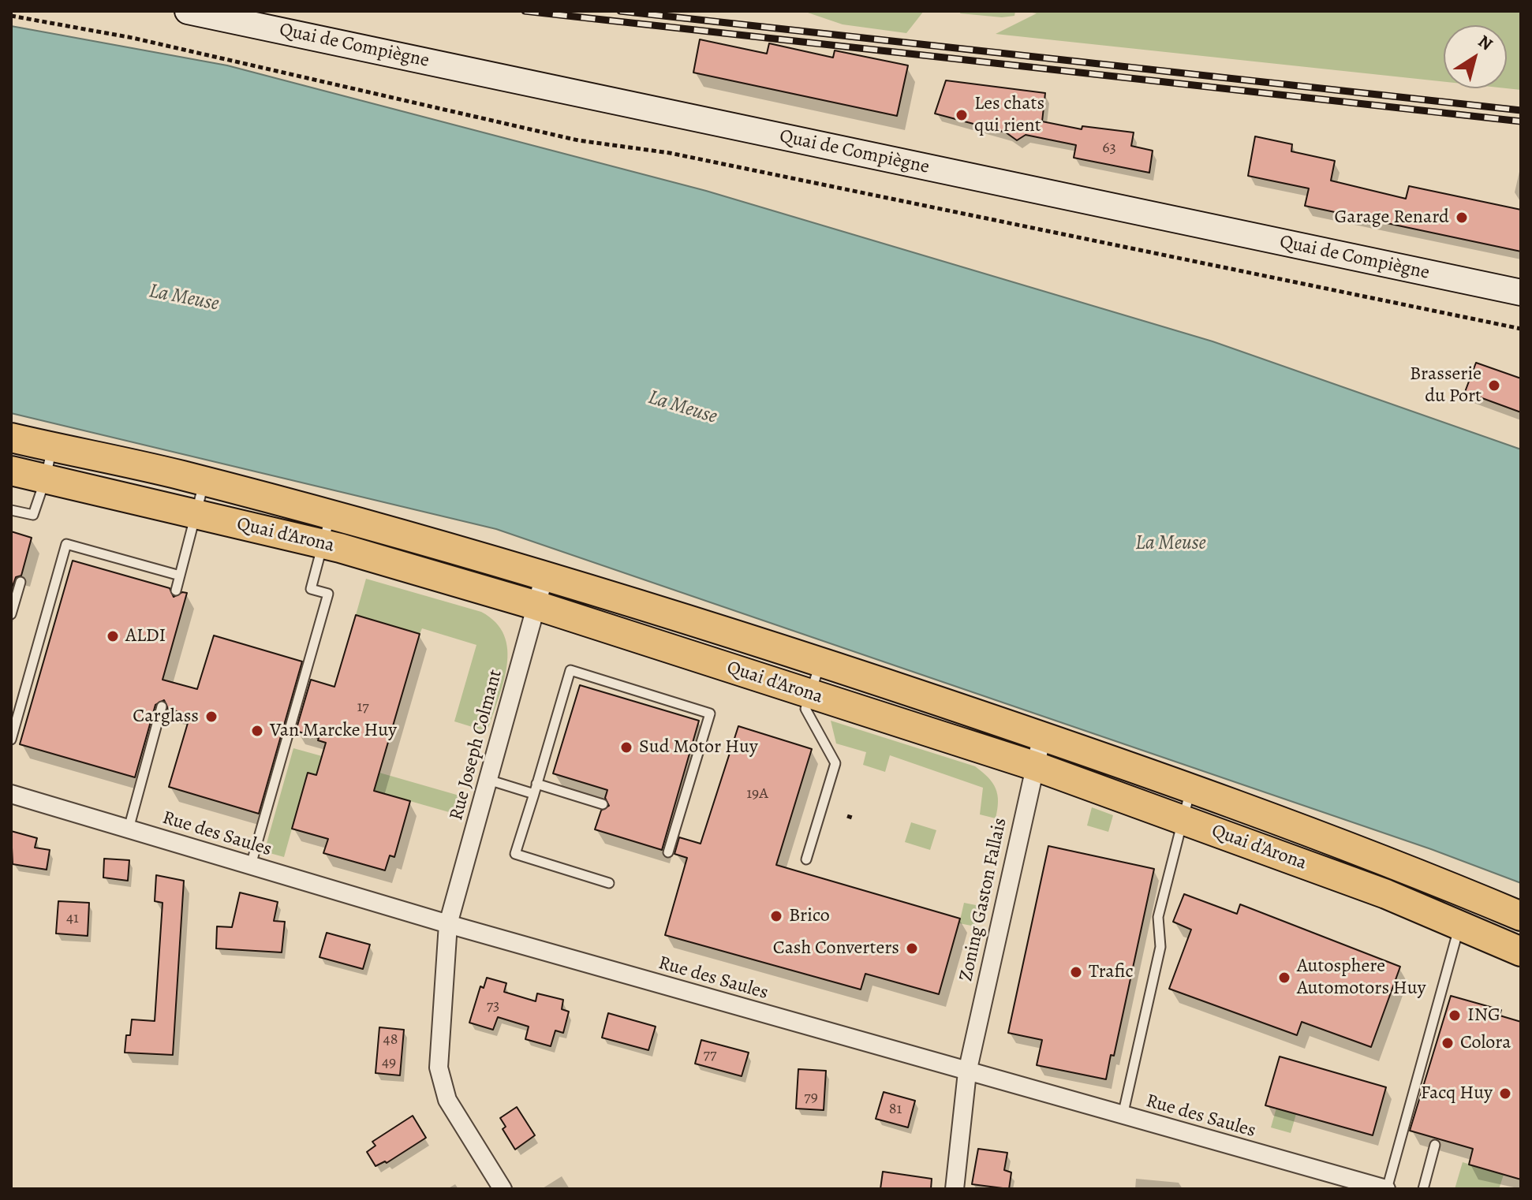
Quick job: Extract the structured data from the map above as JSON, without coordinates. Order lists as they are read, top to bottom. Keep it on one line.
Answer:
{"streets":{"main road":["Quai de Compiègne","Quai d'Arona"],"street":["Rue Joseph Colmant","Rue des Saules","Zoning Gaston Fallais"]},"crossings":[["Quai d'Arona","Rue Joseph Colmant"],["Quai d'Arona","Zoning Gaston Fallais"],["Rue Joseph Colmant","Rue des Saules"],["Rue des Saules","Zoning Gaston Fallais"]],"water":["La Meuse"],"places":["Les chats qui rient","Garage Renard","Brasserie du Port","ALDI","Carglass","Van Marcke Huy","Sud Motor Huy","Brico","Cash Converters","Trafic","Autosphere Automotors Huy","ING","Colora","Facq Huy"],"house_numbers":["63","17","19A","41","73","48","77","49","79","81"],"north":"top right"}
